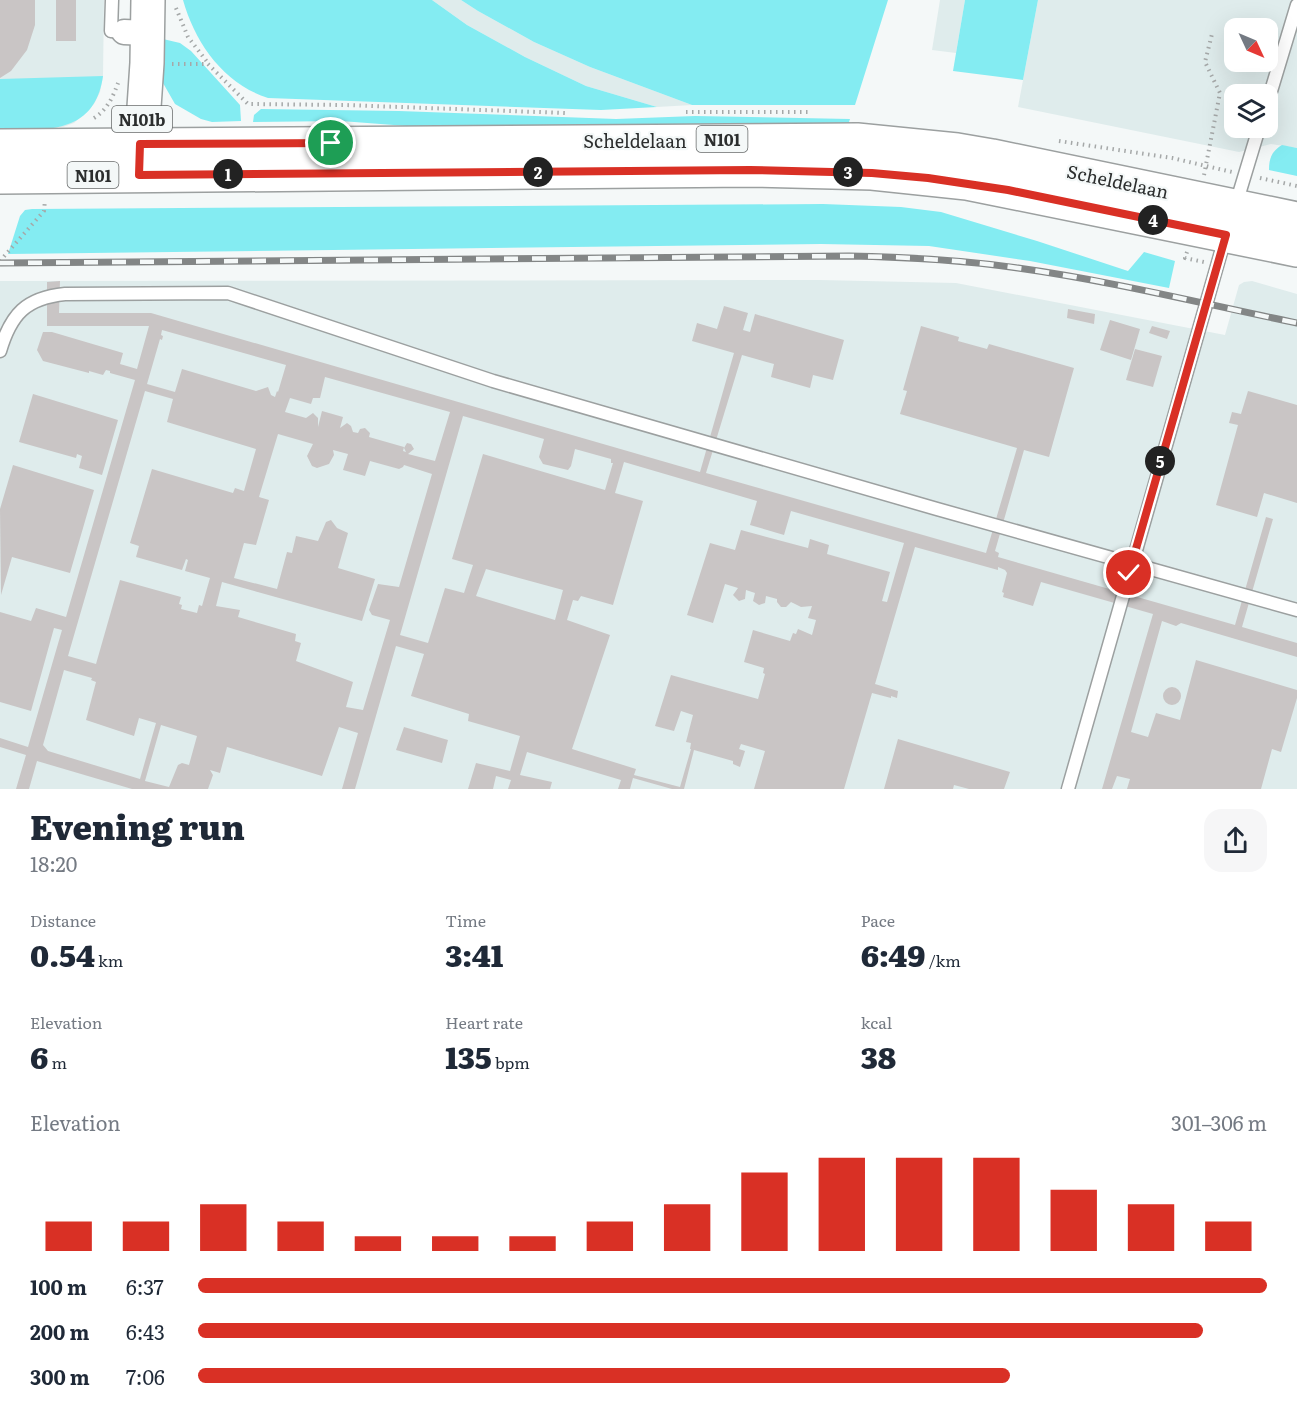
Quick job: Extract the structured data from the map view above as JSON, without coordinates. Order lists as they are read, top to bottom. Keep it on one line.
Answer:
{"streets":{"main road":["N101b","N101","Scheldelaan"]},"crossings":[["N101b","Scheldelaan"]],"north":"bottom right","page":{"pins":["2","3","1","4","5"],"heading":["Evening run","18:20"],"stats":[["Distance","0.54 km"],["Time","3:41"],["Pace","6:49 /km"],["Elevation","6 m"],["Heart rate","135 bpm"],["kcal","38"]],"chart":["Elevation","301–306 m"],"list":[{"name":"100 m","note":"6:37"},{"name":"200 m","note":"6:43"},{"name":"300 m","note":"7:06"}]}}
